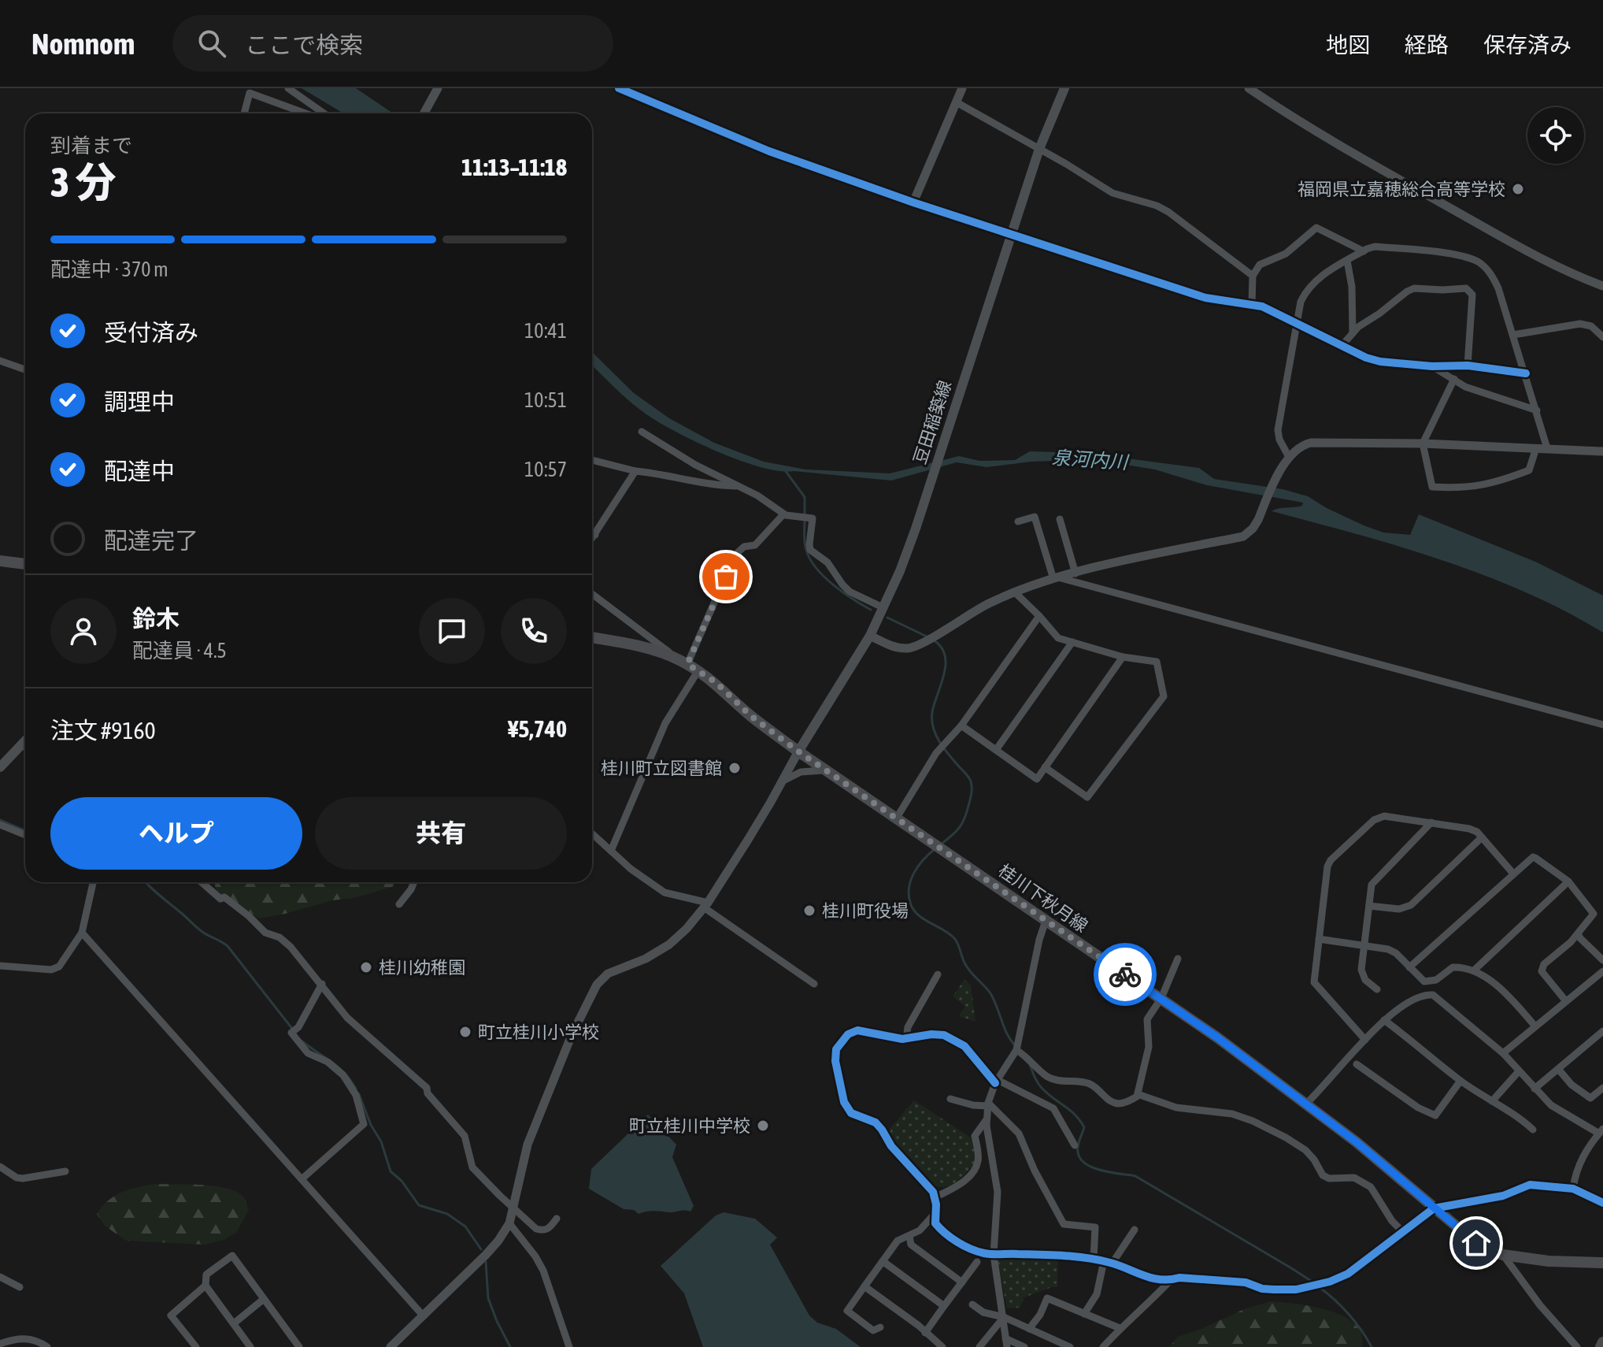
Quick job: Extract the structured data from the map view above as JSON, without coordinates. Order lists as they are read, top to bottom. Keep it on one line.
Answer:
{"streets":{"main road":["豆田稲築線","桂川下秋月線"]},"crossings":[["豆田稲築線","桂川下秋月線"]],"water":["泉河内川"],"places":["福岡県立嘉穂総合高等学校","桂川町立図書館","桂川町役場","桂川幼稚園","町立桂川小学校","町立桂川中学校"],"page":{"header":"Nomnom","search":"ここで検索","nav":["地図","経路","保存済み"],"heading":["3 分","到着まで","11:13–11:18"],"panel":["鈴木","配達員 · 4.5","注文 #9160","¥5,740"],"bar":"配達中 · 370 m","list":[["受付済み","10:41"],["調理中","10:51"],["配達中","10:57"],"配達完了"],"buttons":["ヘルプ","共有"]}}
